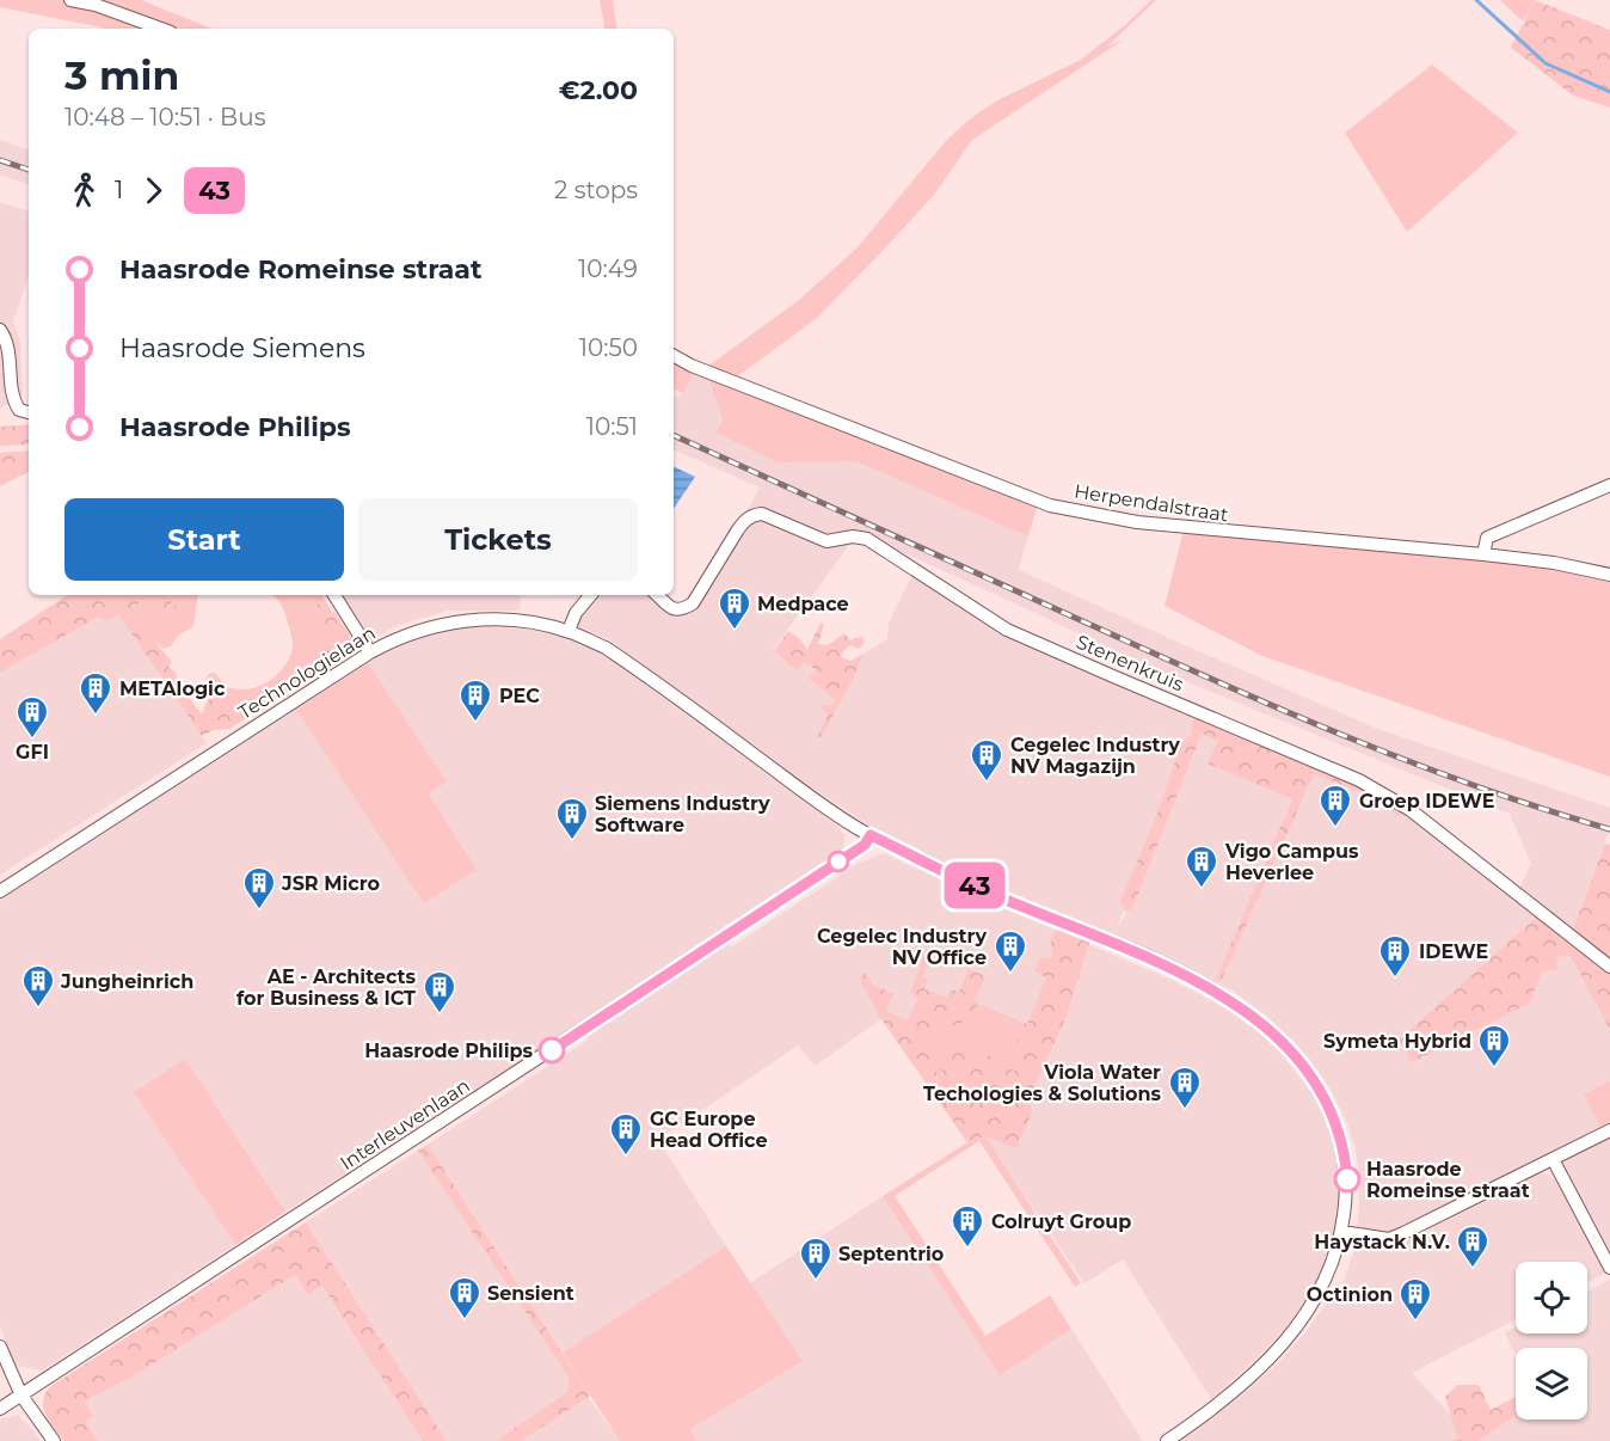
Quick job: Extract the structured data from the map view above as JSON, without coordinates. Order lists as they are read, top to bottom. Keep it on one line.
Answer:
{"streets":{"street":["Herpendalstraat","Stenenkruis","Technologielaan","Interleuvenlaan"]},"crossings":[["Technologielaan","Interleuvenlaan"]],"places":{"building":["Medpace","METAlogic","PEC","GFI","Cegelec Industry NV Magazijn","Groep IDEWE","Siemens Industry Software","Vigo Campus Heverlee","JSR Micro","Cegelec Industry NV Office","IDEWE","Jungheinrich","AE - Architects for Business & ICT","Symeta Hybrid","Viola Water Techologies & Solutions","GC Europe Head Office","Colruyt Group","Haystack N.V.","Septentrio","Sensient","Octinion"],"other":["Haasrode Philips","Haasrode Romeinse straat"]},"lines":["bus line 43"],"page":{"on_map":"43","heading":["3 min","10:48 – 10:51 · Bus","€2.00"],"legs":["1","43","2 stops"],"list":[{"name":"Haasrode Romeinse straat","value":"10:49"},{"name":"Haasrode Siemens","value":"10:50"},{"name":"Haasrode Philips","value":"10:51"}],"buttons":["Start","Tickets"]}}
